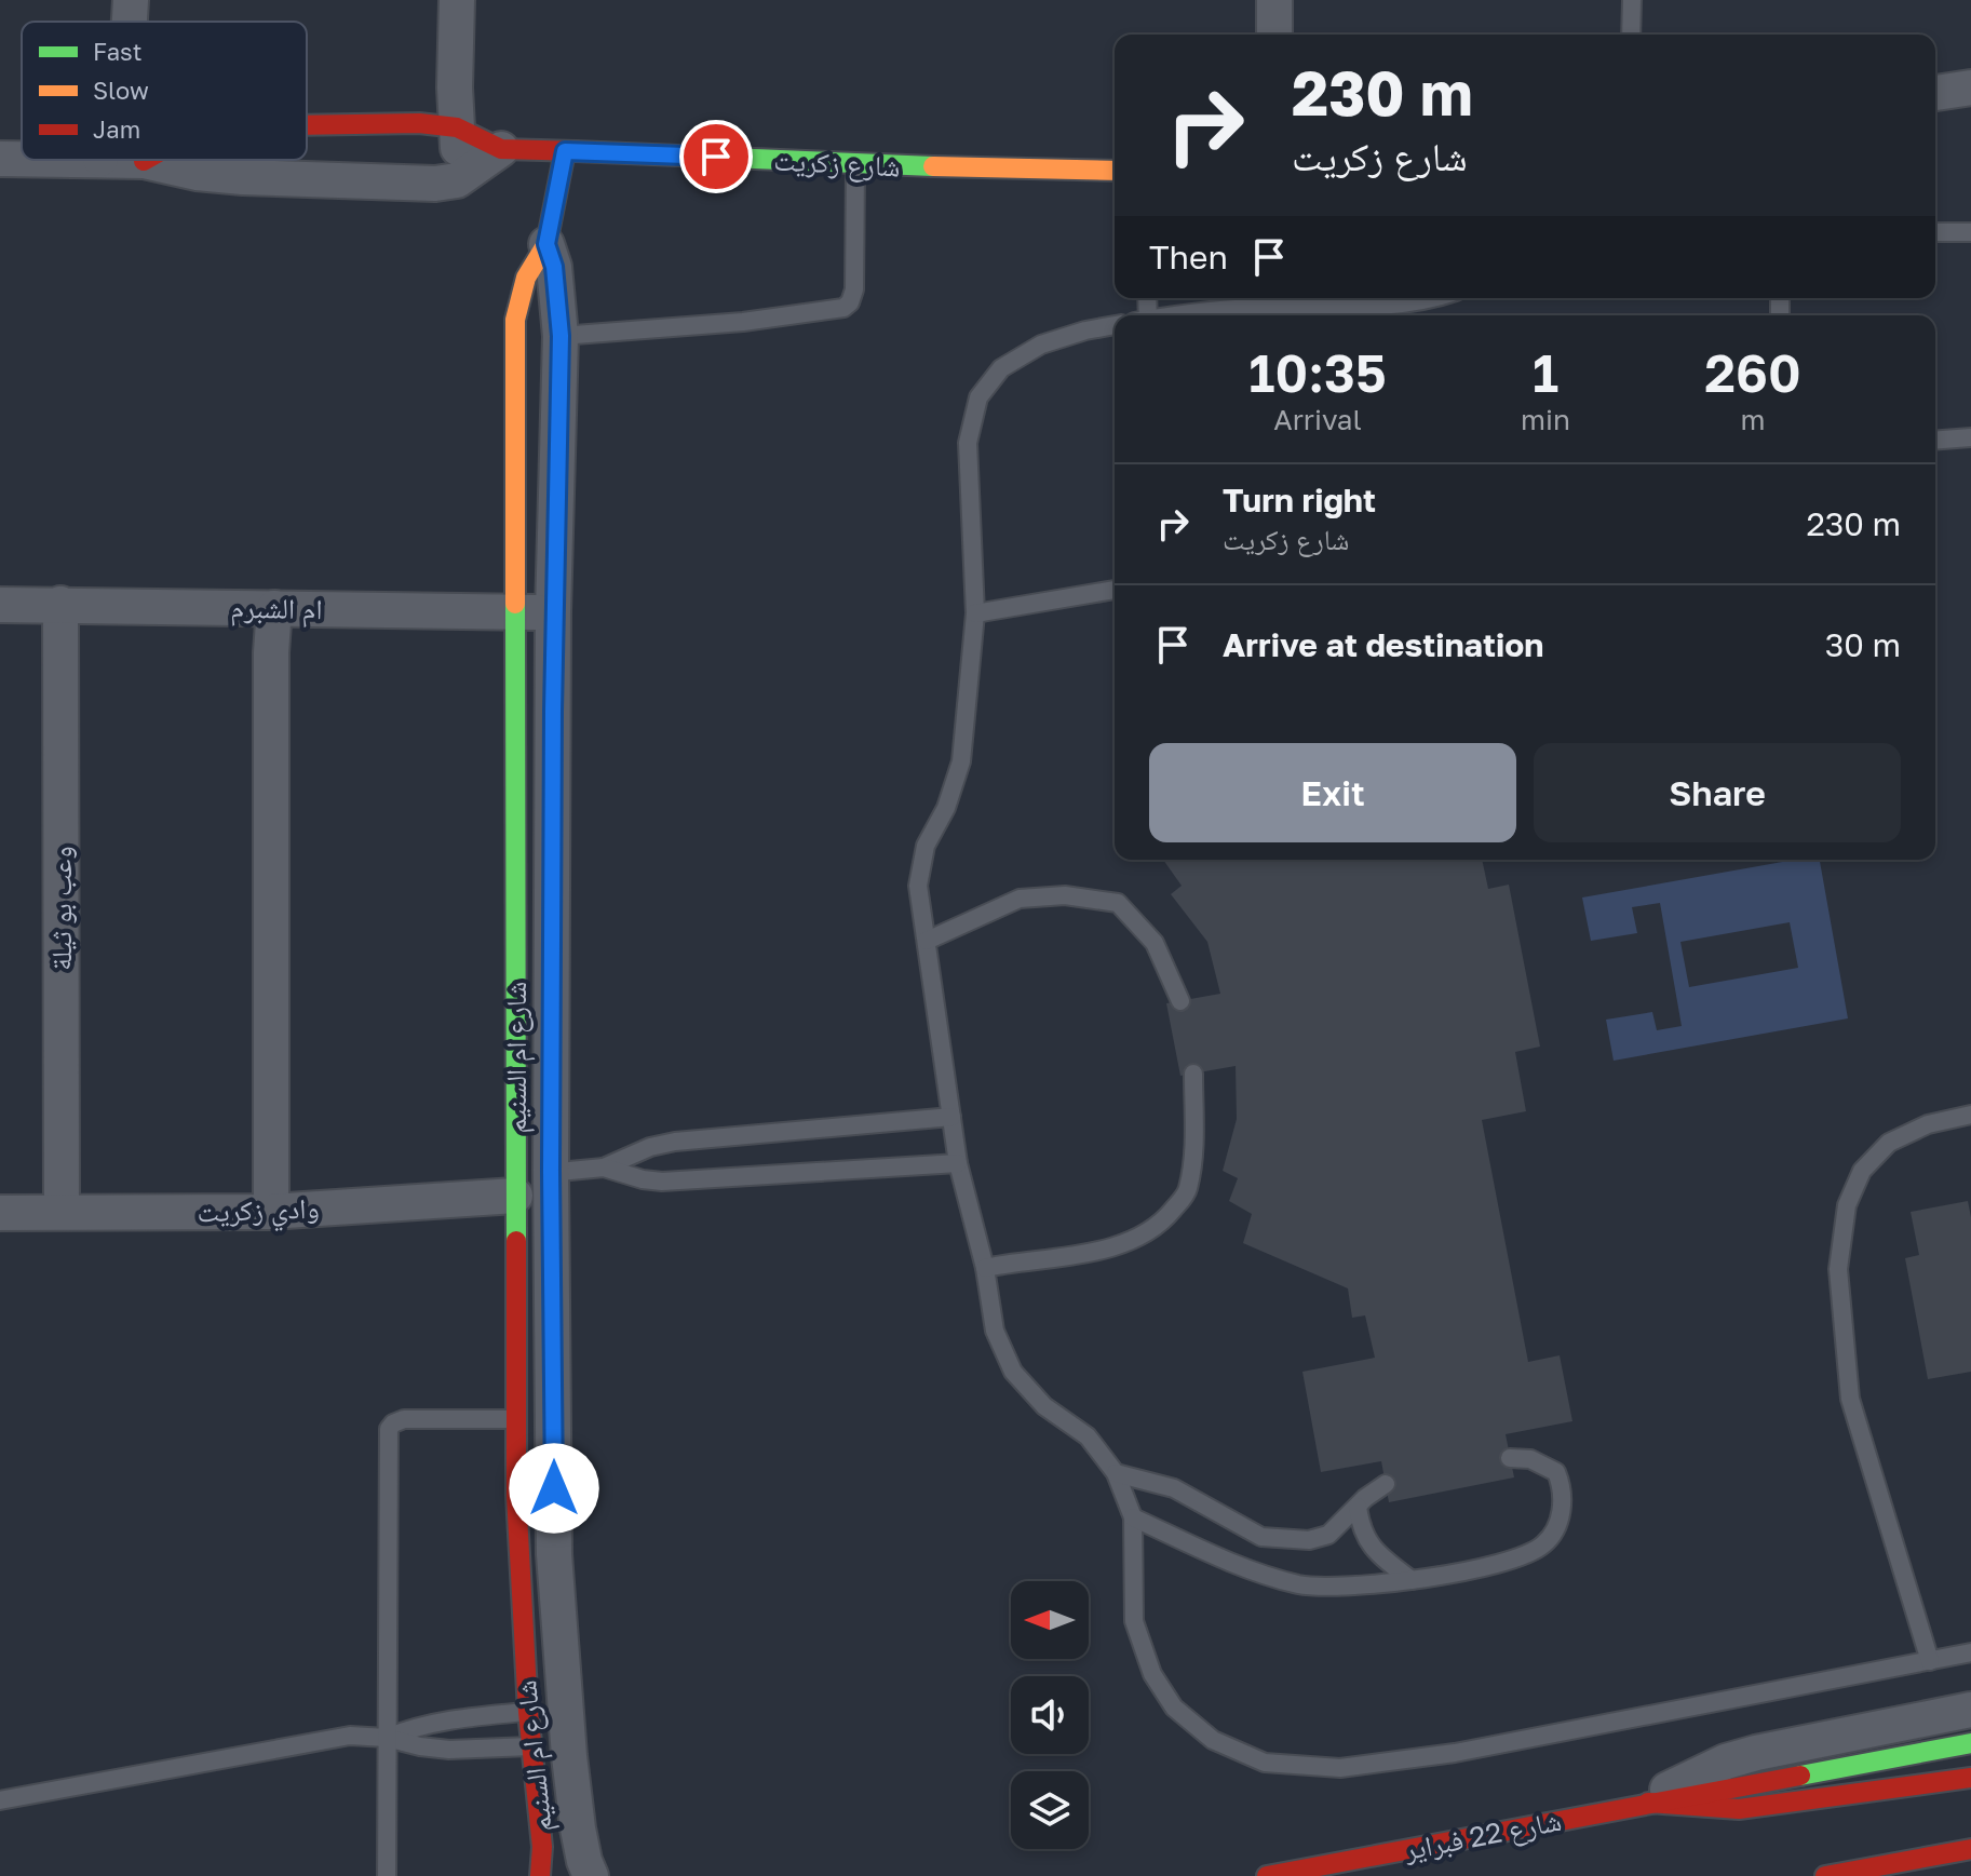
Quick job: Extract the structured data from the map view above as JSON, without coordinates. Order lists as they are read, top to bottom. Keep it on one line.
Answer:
{"streets":{"main road":["شارع زكريت","شارع ام السنيم","شارع 22 فبراير"],"street":["ام الشبرم","وعب بو ثيلة","وادي زكريت"]},"crossings":[["شارع زكريت","شارع ام السنيم"],["ام الشبرم","وعب بو ثيلة"],["ام الشبرم","شارع ام السنيم"],["وعب بو ثيلة","وادي زكريت"],["شارع ام السنيم","وادي زكريت"]],"legend":["Fast","Slow","Jam"],"north":"left","page":{"turn":["230 m","شارع زكريت"],"then":"Then","eta":["10:35","Arrival","1","min","260","m"],"list":[{"name":"Turn right","note":"شارع زكريت","value":"230 m"},{"name":"Arrive at destination","value":"30 m"}],"buttons":["Exit","Share"]}}
